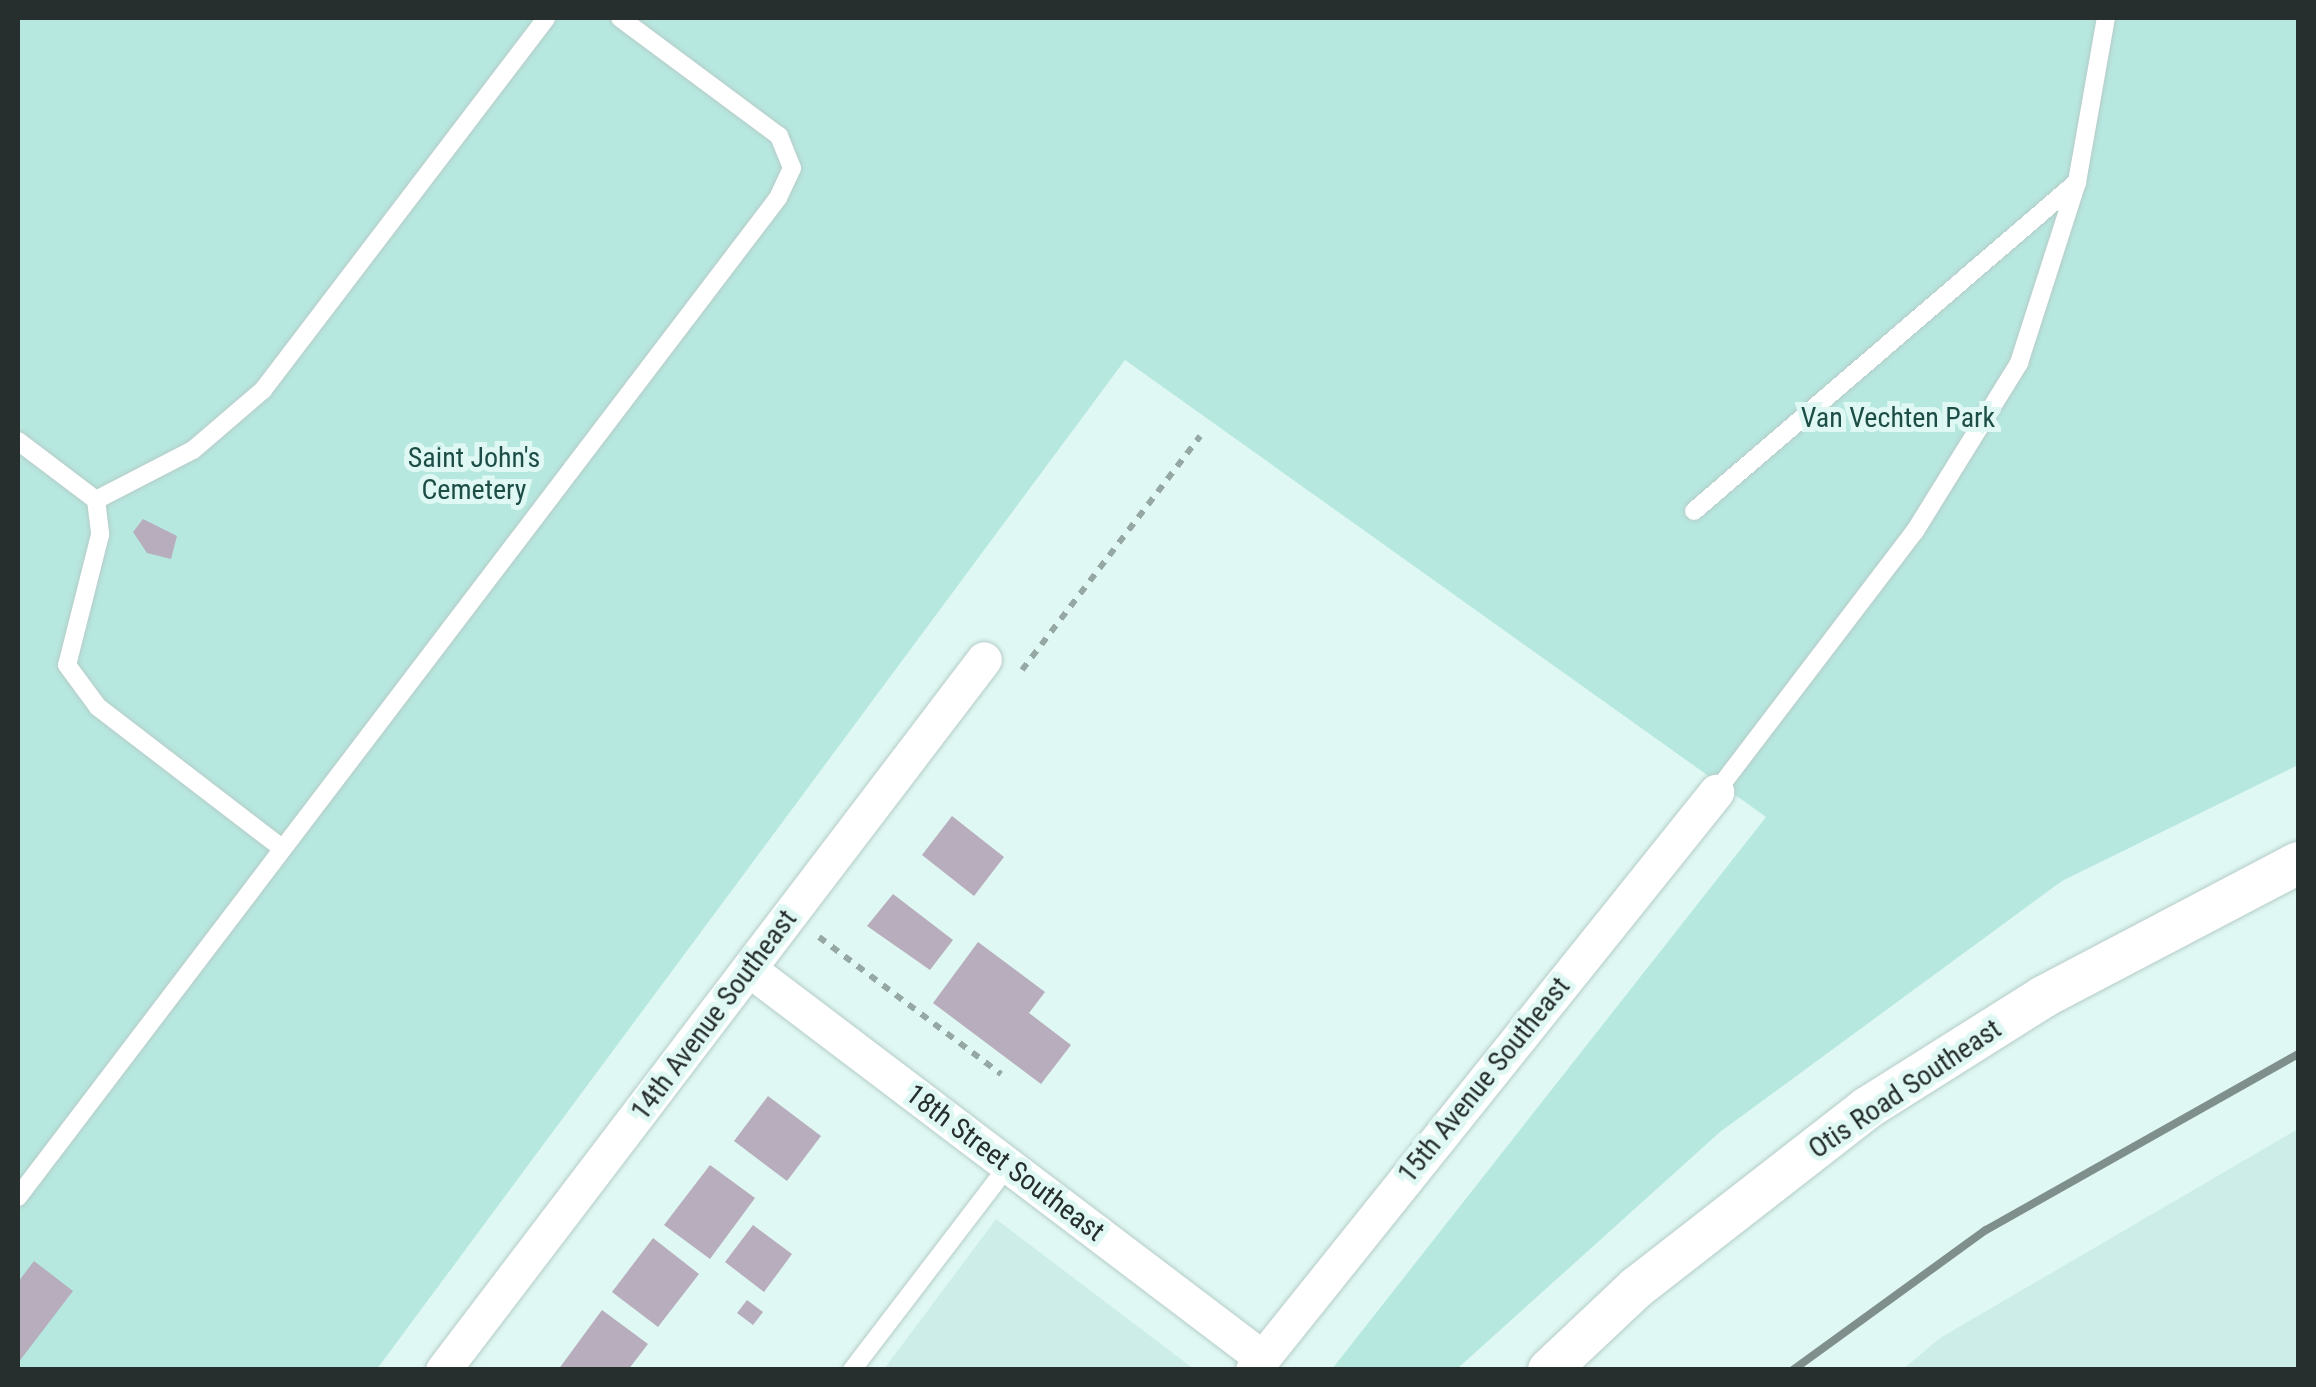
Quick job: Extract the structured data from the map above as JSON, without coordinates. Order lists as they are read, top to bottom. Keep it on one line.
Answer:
{"streets":{"street":["14th Avenue Southeast","15th Avenue Southeast","Otis Road Southeast","18th Street Southeast"]},"crossings":[["14th Avenue Southeast","18th Street Southeast"],["15th Avenue Southeast","18th Street Southeast"]],"parks":["Van Vechten Park","Saint John's Cemetery"]}
